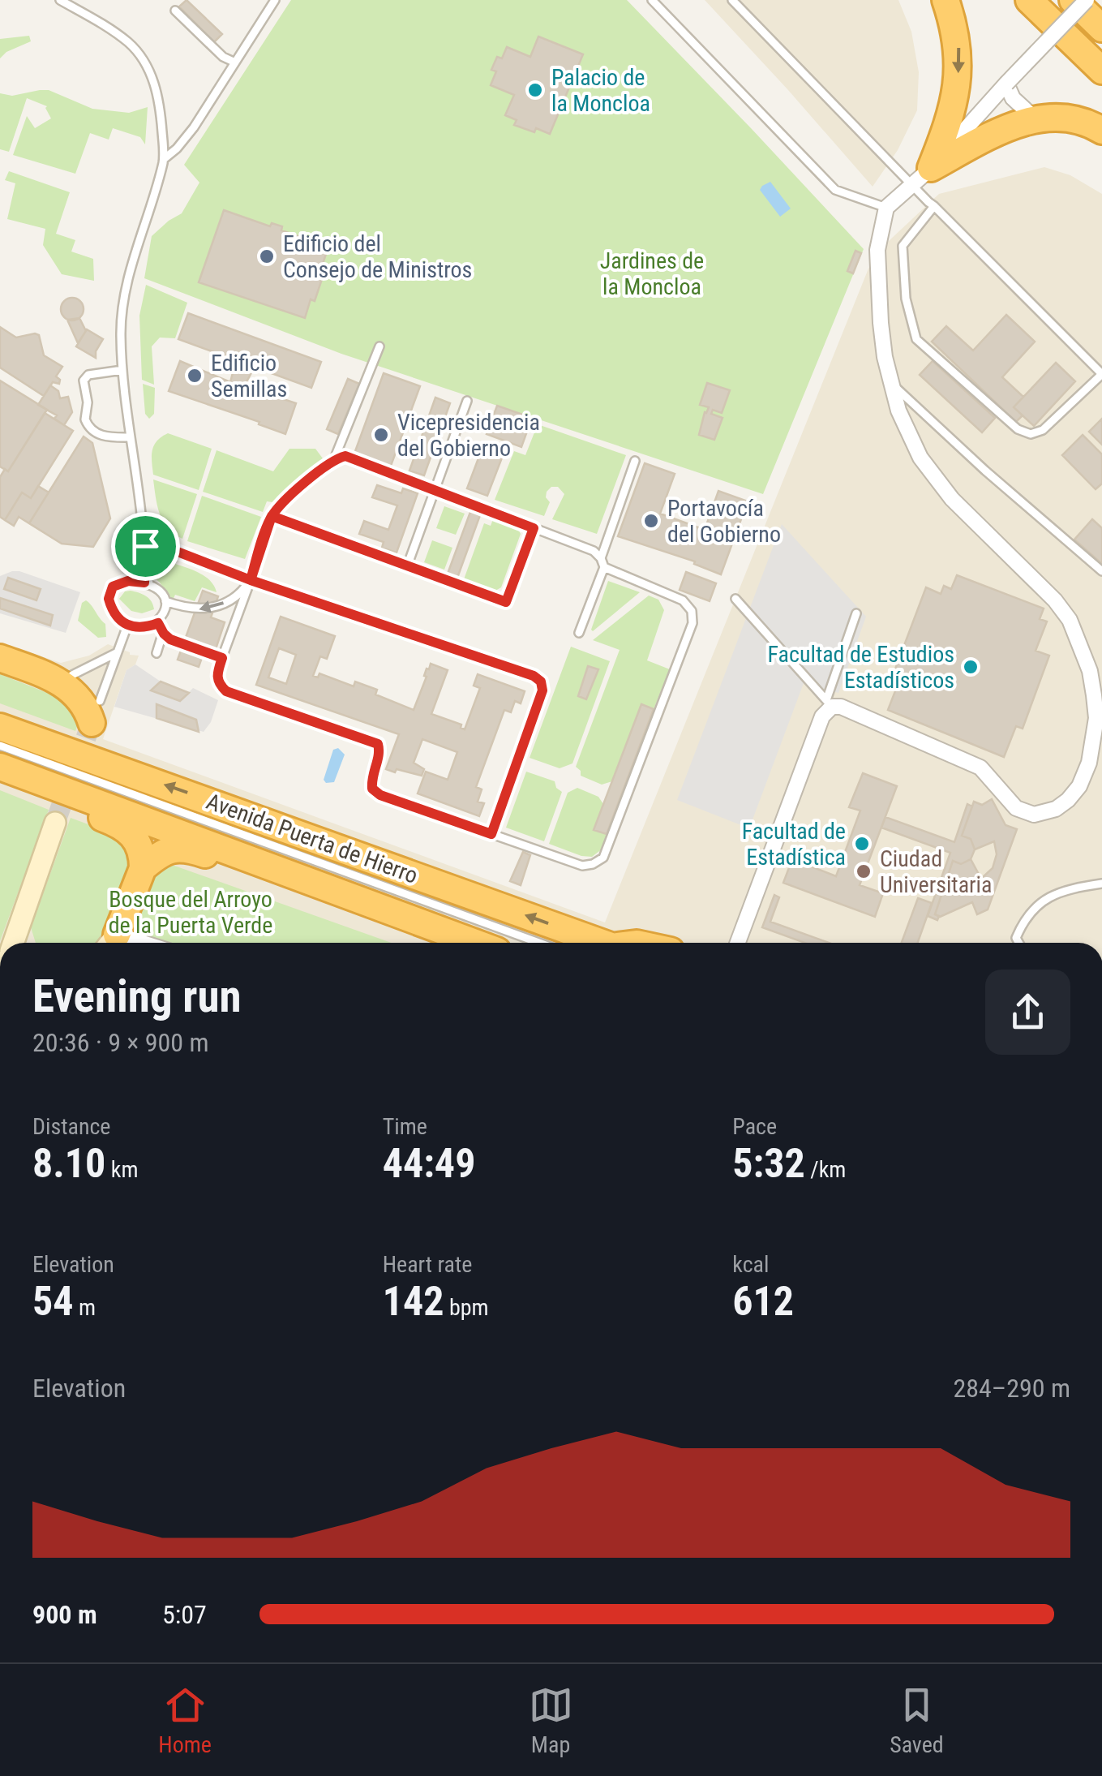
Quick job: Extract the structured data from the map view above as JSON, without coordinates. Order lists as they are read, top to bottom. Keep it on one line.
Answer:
{"streets":{"highway":["Avenida Puerta de Hierro"]},"parks":["Jardines de la Moncloa","Bosque del Arroyo de la Puerta Verde"],"places":["Palacio de la Moncloa","Edificio del Consejo de Ministros","Edificio Semillas","Vicepresidencia del Gobierno","Portavocía del Gobierno","Facultad de Estudios Estadísticos","Facultad de Estadística","Ciudad Universitaria"],"page":{"heading":["Evening run","20:36 · 9 × 900 m"],"stats":[["Distance","8.10 km"],["Time","44:49"],["Pace","5:32 /km"],["Elevation","54 m"],["Heart rate","142 bpm"],["kcal","612"]],"chart":["Elevation","284–290 m"],"list":[{"name":"900 m","note":"5:07"}],"tabs":["Home","Map","Saved"]}}
